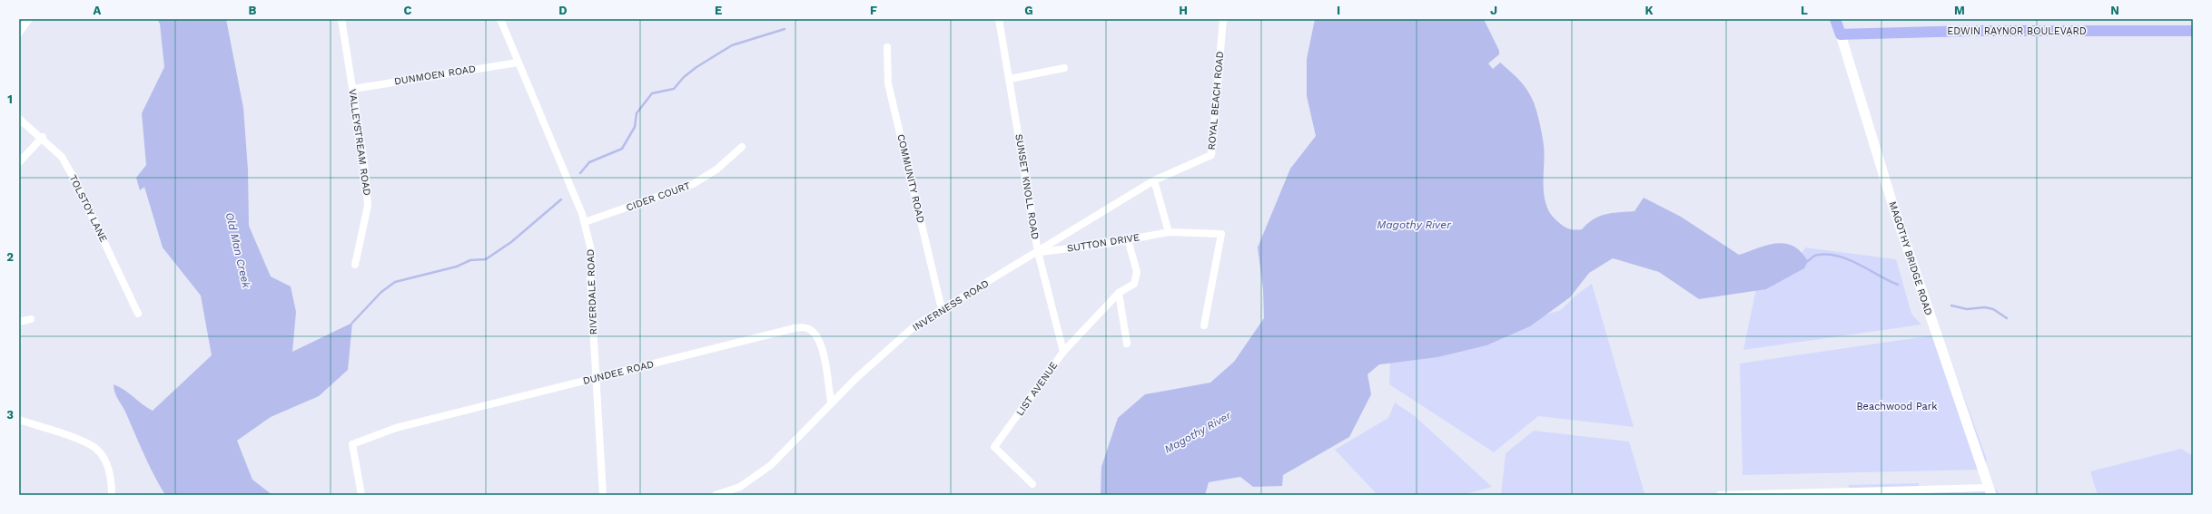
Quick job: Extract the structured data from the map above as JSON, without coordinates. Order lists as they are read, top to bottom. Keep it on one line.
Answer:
{"streets":{"main road":["EDWIN RAYNOR BOULEVARD","MAGOTHY BRIDGE ROAD"],"street":["DUNMOEN ROAD","ROYAL BEACH ROAD","VALLEYSTREAM ROAD","COMMUNITY ROAD","SUNSET KNOLL ROAD","CIDER COURT","TOLSTOY LANE","SUTTON DRIVE","RIVERDALE ROAD","INVERNESS ROAD","DUNDEE ROAD","LIST AVENUE"]},"crossings":[["EDWIN RAYNOR BOULEVARD","MAGOTHY BRIDGE ROAD"],["DUNMOEN ROAD","VALLEYSTREAM ROAD"],["DUNMOEN ROAD","RIVERDALE ROAD"],["ROYAL BEACH ROAD","INVERNESS ROAD"],["COMMUNITY ROAD","INVERNESS ROAD"],["SUNSET KNOLL ROAD","SUTTON DRIVE"],["SUNSET KNOLL ROAD","INVERNESS ROAD"],["SUNSET KNOLL ROAD","LIST AVENUE"],["CIDER COURT","RIVERDALE ROAD"],["SUTTON DRIVE","INVERNESS ROAD"],["SUTTON DRIVE","LIST AVENUE"],["RIVERDALE ROAD","DUNDEE ROAD"],["INVERNESS ROAD","DUNDEE ROAD"]],"water":["Magothy River","Old Man Creek"],"parks":["Beachwood Park"],"grid":{"columns":["A","B","C","D","E","F","G","H","I","J","K","L","M","N"],"rows":["1","2","3"]}}
